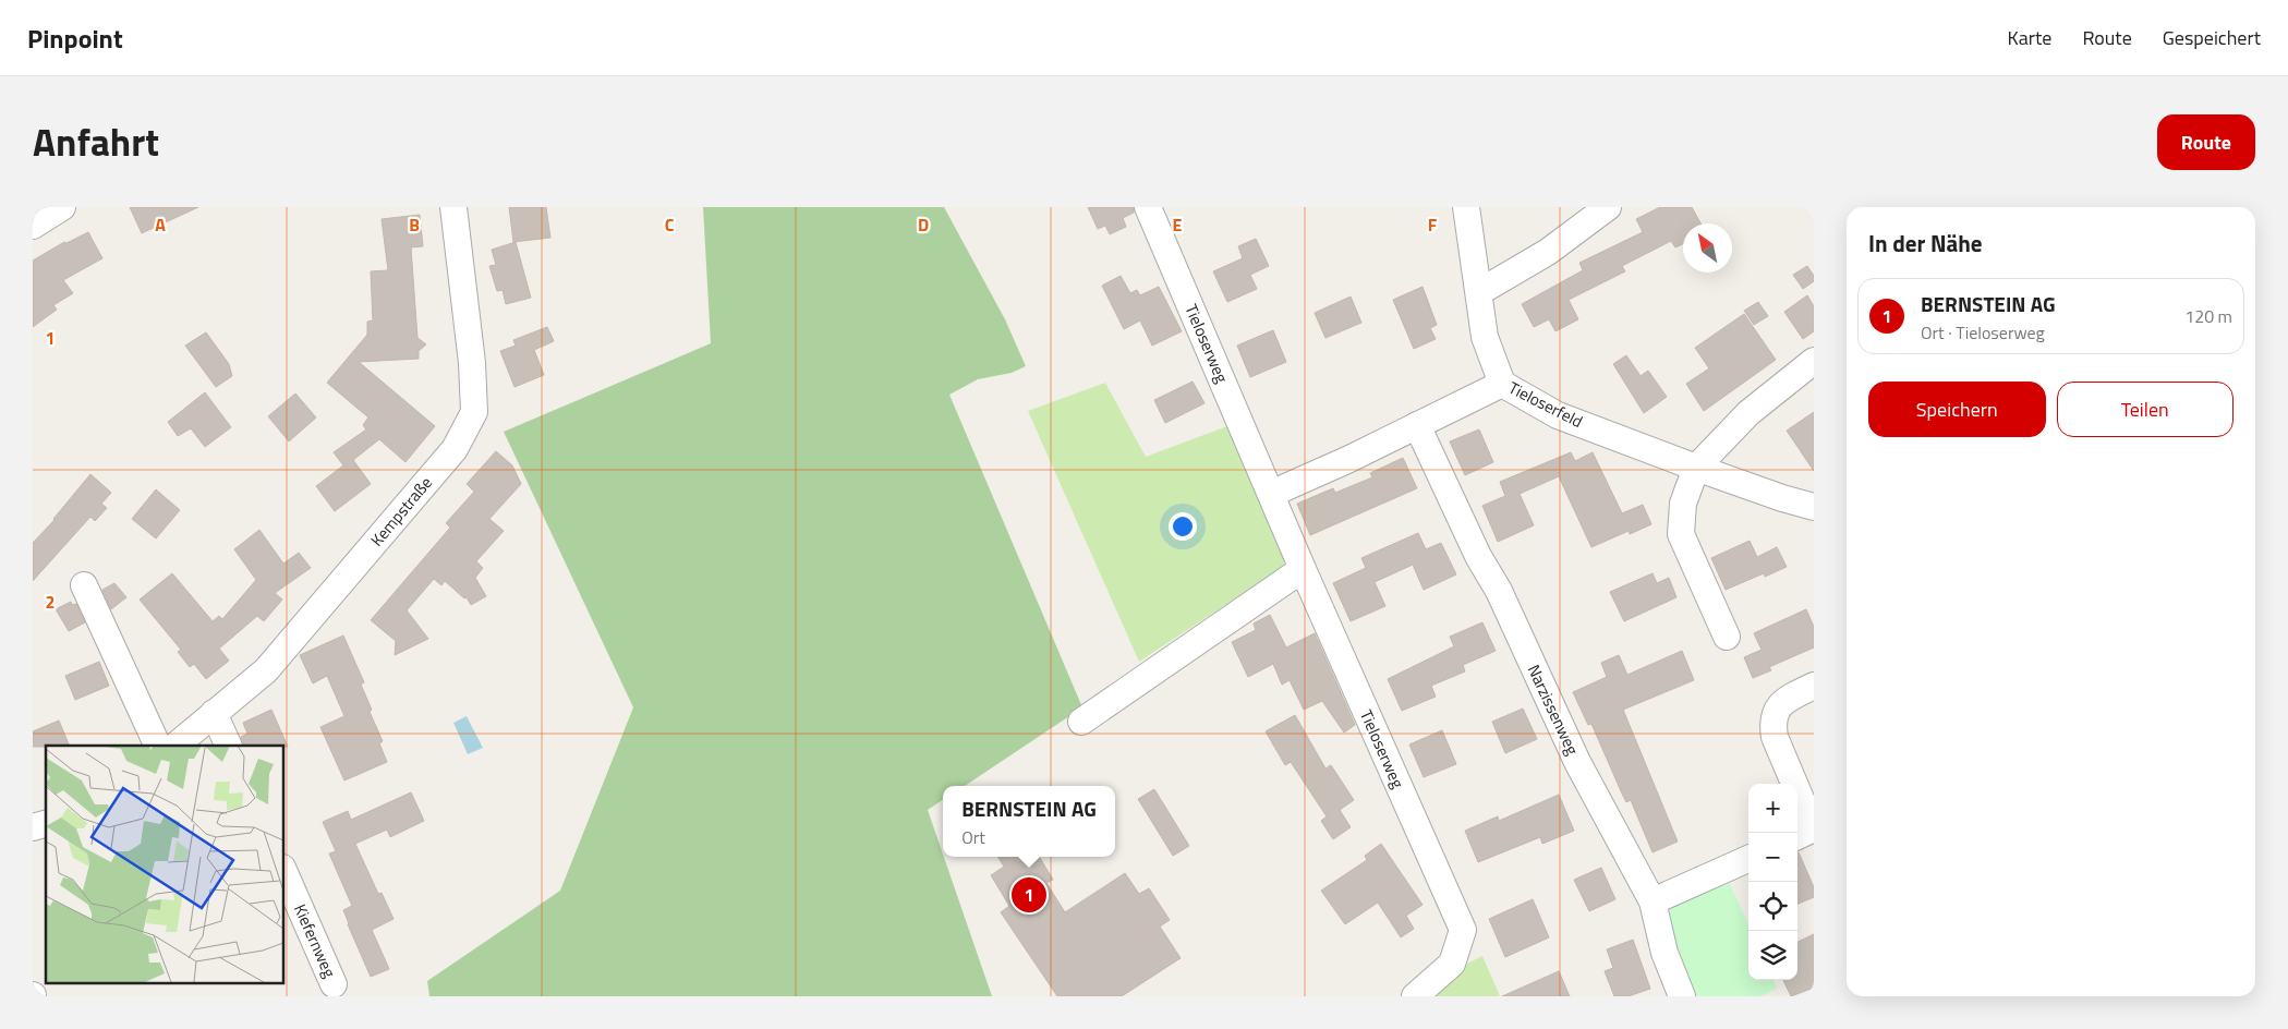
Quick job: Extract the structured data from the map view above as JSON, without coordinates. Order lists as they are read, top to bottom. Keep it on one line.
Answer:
{"streets":{"street":["Tieloserweg","Tieloserfeld","Kempstraße","Narzissenweg","Kiefernweg"]},"north":"top left","page":{"header":"Pinpoint","nav":["Karte","Route","Gespeichert"],"title":"Anfahrt","buttons":["Route",["Speichern","Teilen"]],"heading":"In der Nähe","list":[{"mark":"1","name":"BERNSTEIN AG","note":"Ort · Tieloserweg","value":"120 m"}],"map_buttons":["+","−"],"popup":["BERNSTEIN AG","Ort"],"pins":"1"},"grid":{"columns":["A","B","C","D","E","F"],"rows":["1","2"]}}
